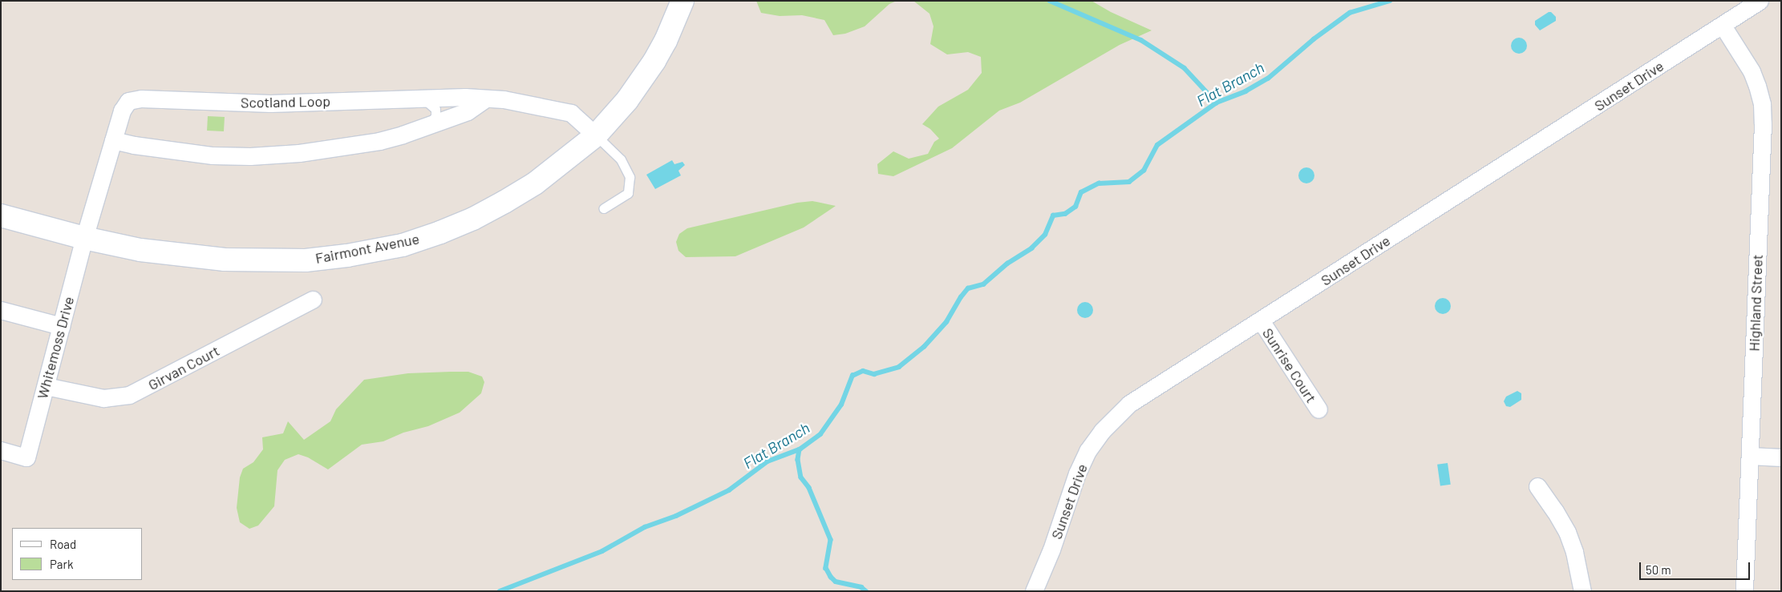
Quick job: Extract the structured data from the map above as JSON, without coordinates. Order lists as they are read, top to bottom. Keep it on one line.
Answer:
{"streets":{"street":["Sunset Drive","Scotland Loop","Fairmont Avenue","Highland Street","Whitemoss Drive","Sunrise Court","Girvan Court"]},"crossings":[["Sunset Drive","Highland Street"],["Sunset Drive","Sunrise Court"],["Scotland Loop","Fairmont Avenue"],["Scotland Loop","Whitemoss Drive"],["Fairmont Avenue","Whitemoss Drive"],["Whitemoss Drive","Girvan Court"]],"water":["Flat Branch"],"legend":["Road","Park"],"scale_bar":"50 m"}
